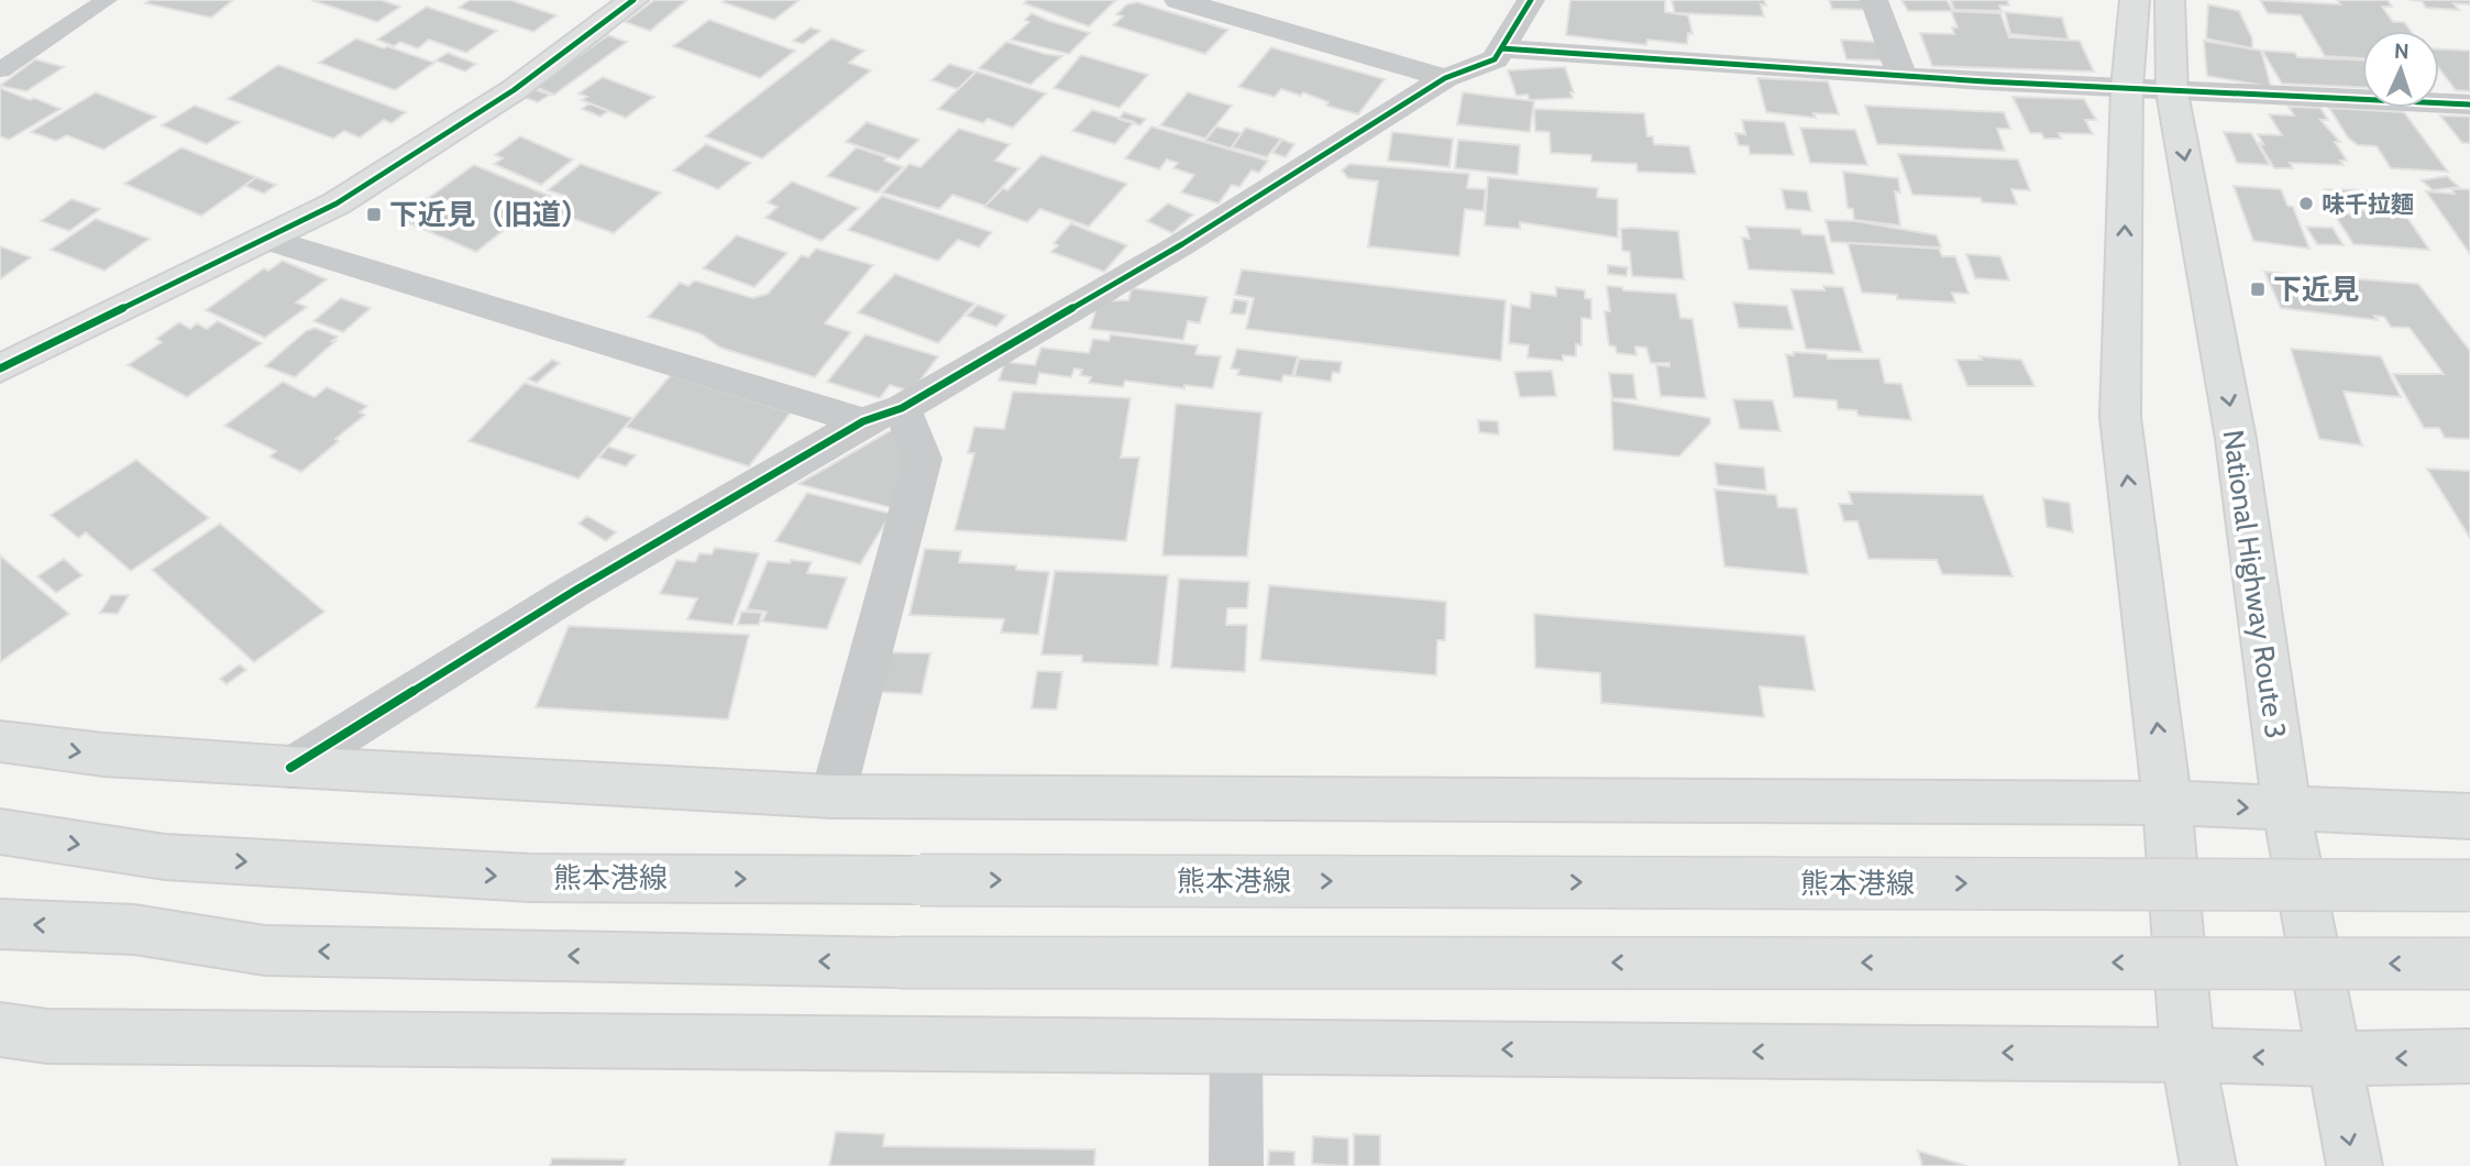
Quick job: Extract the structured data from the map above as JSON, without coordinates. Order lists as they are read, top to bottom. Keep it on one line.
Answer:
{"streets":{"main road":["National Highway Route 3","熊本港線"]},"places":{"other":["味千拉麵"],"transit":["下近見（旧道）","下近見"]},"north":"top"}
